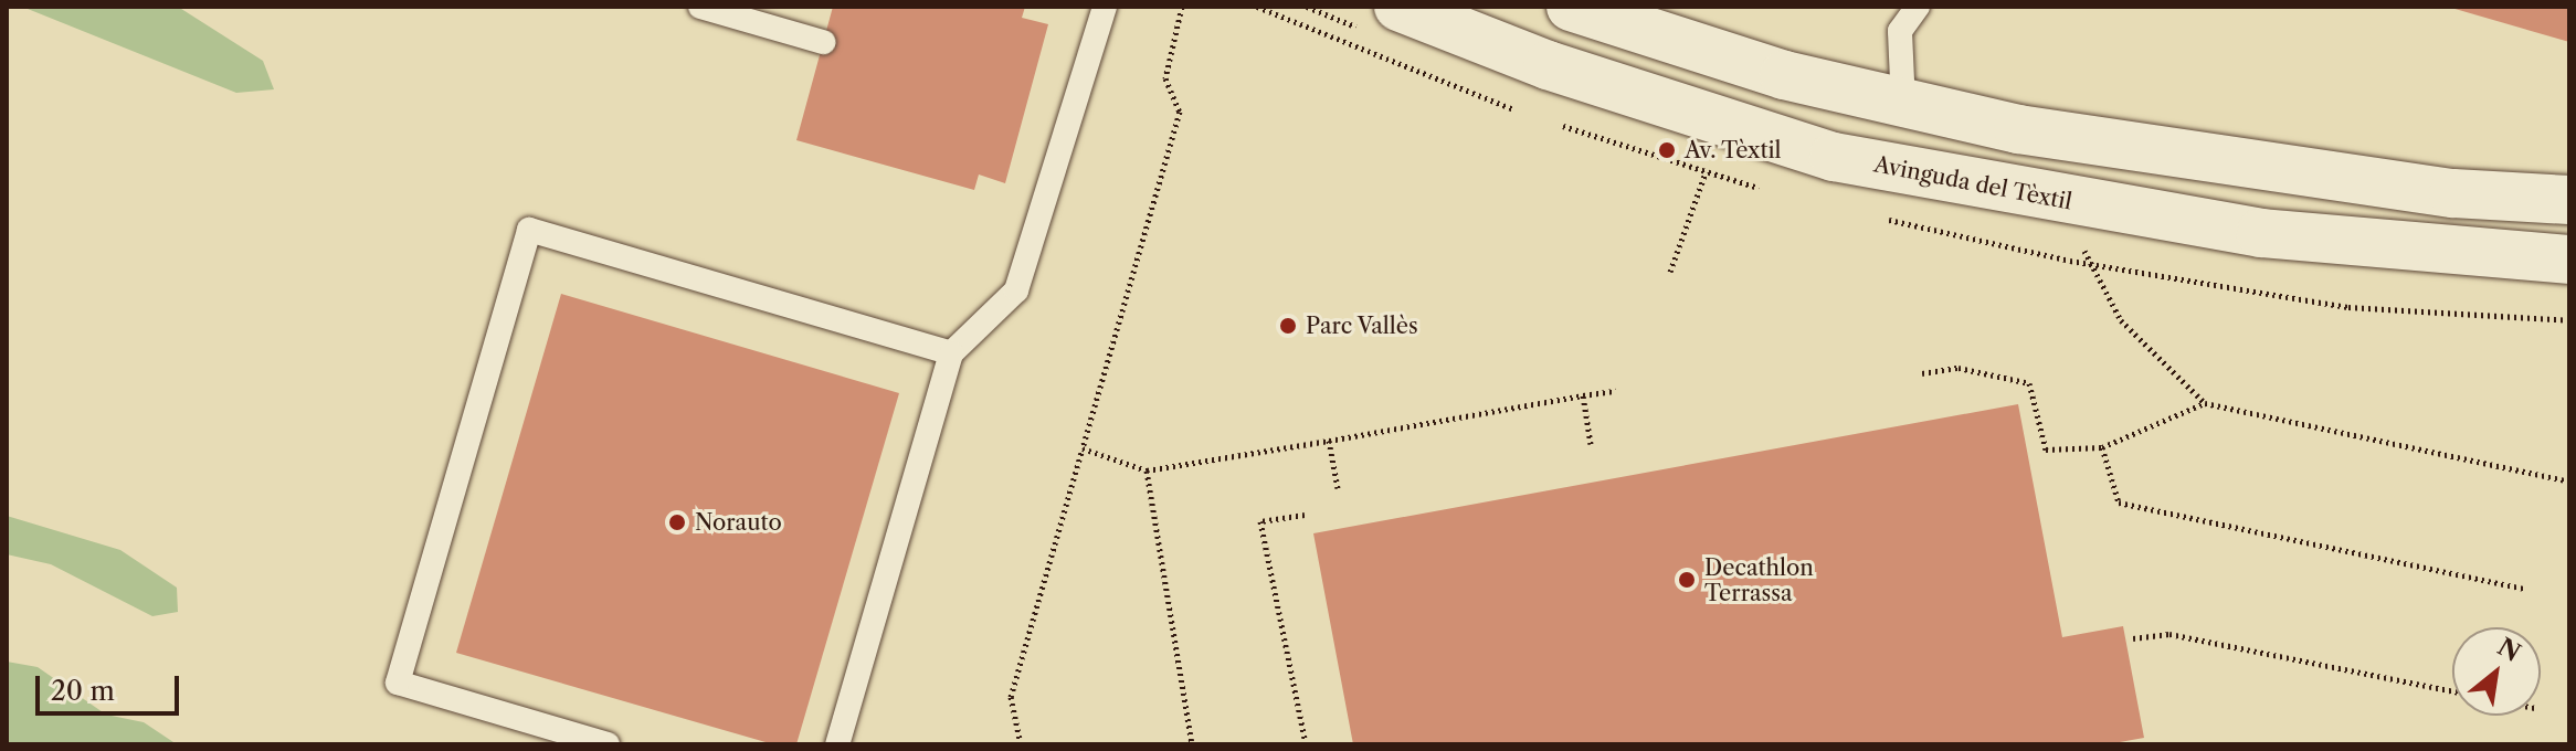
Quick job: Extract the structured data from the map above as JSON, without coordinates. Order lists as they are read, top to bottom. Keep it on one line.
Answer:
{"streets":{"street":["Avinguda del Tèxtil"]},"places":["Av. Tèxtil","Parc Vallès","Norauto","Decathlon Terrassa"],"scale_bar":"20 m","north":"top right"}
